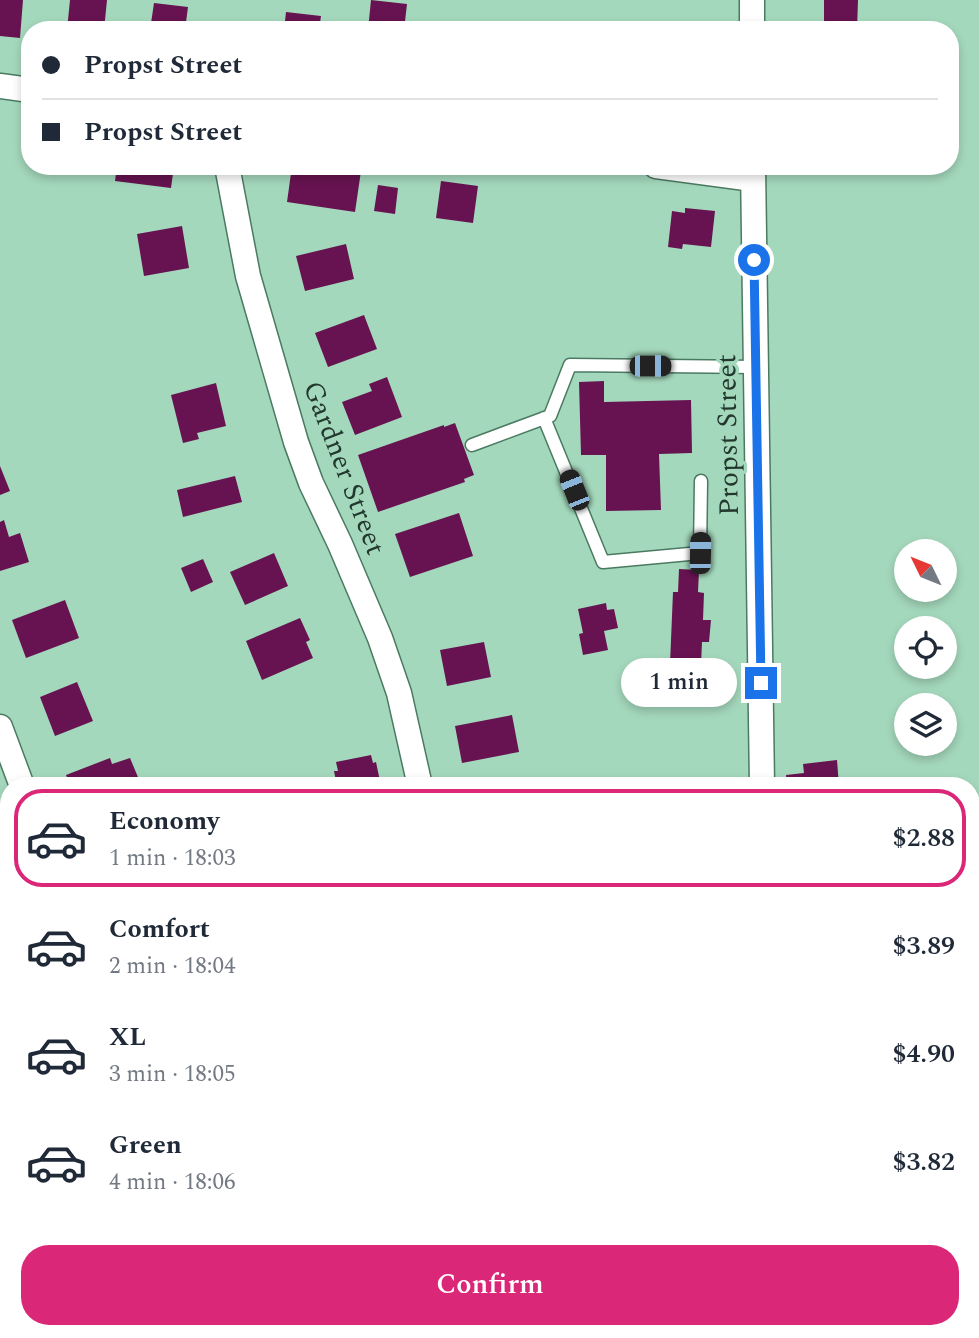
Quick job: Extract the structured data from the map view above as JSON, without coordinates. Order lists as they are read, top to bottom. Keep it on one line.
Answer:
{"streets":{"street":["Propst Street","Gardner Street"]},"north":"top left","page":{"banner":["Propst Street","Propst Street"],"bubble":"1 min","list":[{"name":"Economy","note":"1 min · 18:03","value":"$2.88"},{"name":"Comfort","note":"2 min · 18:04","value":"$3.89"},{"name":"XL","note":"3 min · 18:05","value":"$4.90"},{"name":"Green","note":"4 min · 18:06","value":"$3.82"}],"buttons":"Confirm"}}
